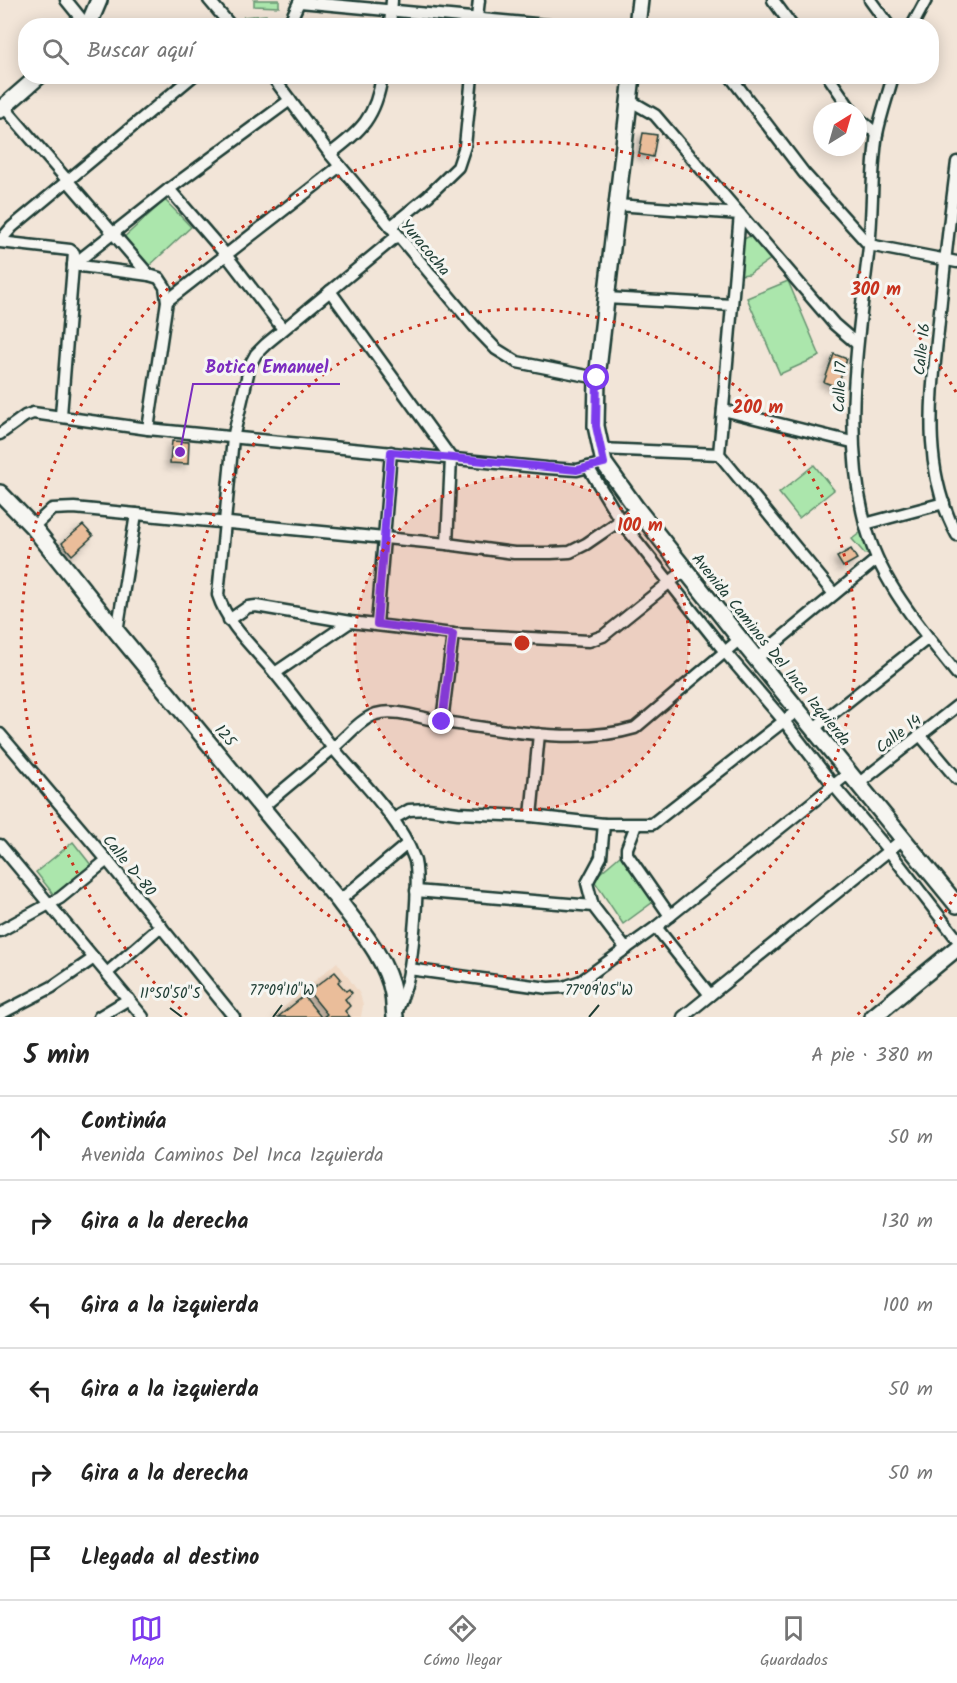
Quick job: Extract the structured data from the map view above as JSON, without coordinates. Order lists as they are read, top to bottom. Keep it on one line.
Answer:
{"streets":{"main road":["Avenida Caminos Del Inca Izquierda","125"],"street":["Yuracocha","Calle 16","Calle 17","Calle 14","Calle D-80"]},"crossings":[["Yuracocha","Avenida Caminos Del Inca Izquierda"],["Avenida Caminos Del Inca Izquierda","Calle 14"]],"places":["Botica Emanuel"],"north":"top right","page":{"search":"Buscar aquí","heading":["5 min","A pie · 380 m"],"list":[["Continúa","Avenida Caminos Del Inca Izquierda","50 m"],["Gira a la derecha","130 m"],["Gira a la izquierda","100 m"],["Gira a la izquierda","50 m"],["Gira a la derecha","50 m"],"Llegada al destino"],"nav":["Mapa","Cómo llegar","Guardados"]},"coordinates":["77°09'10\"W","77°09'05\"W","11°50'50\"S"],"rings":["300 m","200 m","100 m"]}
